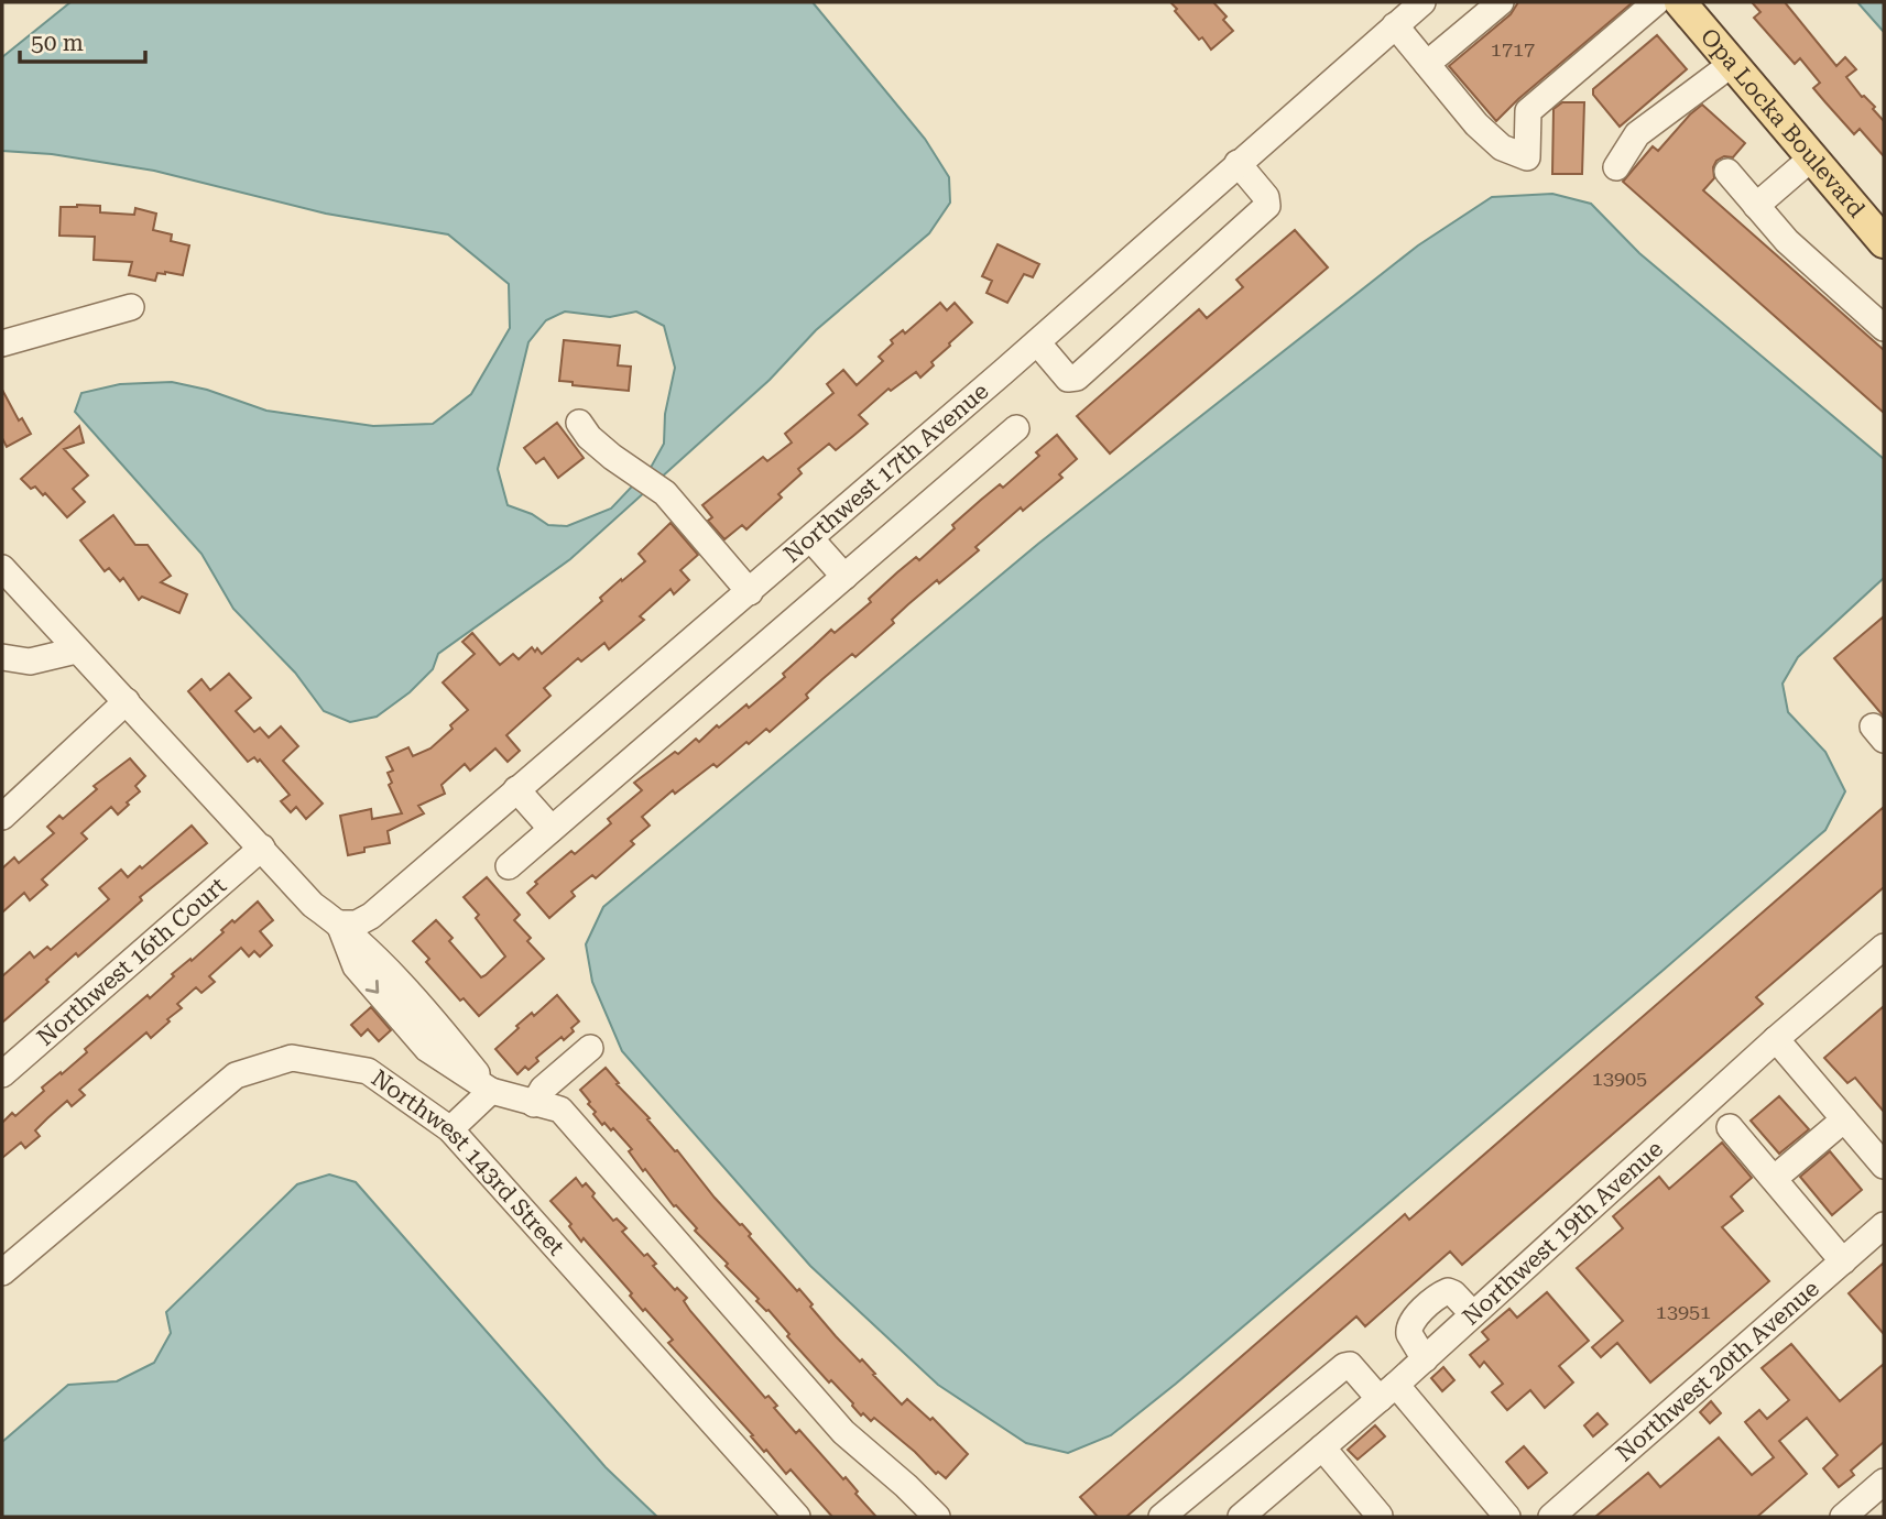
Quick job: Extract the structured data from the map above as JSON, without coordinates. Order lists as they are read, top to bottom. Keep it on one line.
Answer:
{"streets":{"main road":["Opa Locka Boulevard"],"street":["Northwest 17th Avenue","Northwest 16th Court","Northwest 143rd Street","Northwest 19th Avenue","Northwest 20th Avenue"]},"house_numbers":["1717","13905","13951"],"scale_bar":"50 m"}
